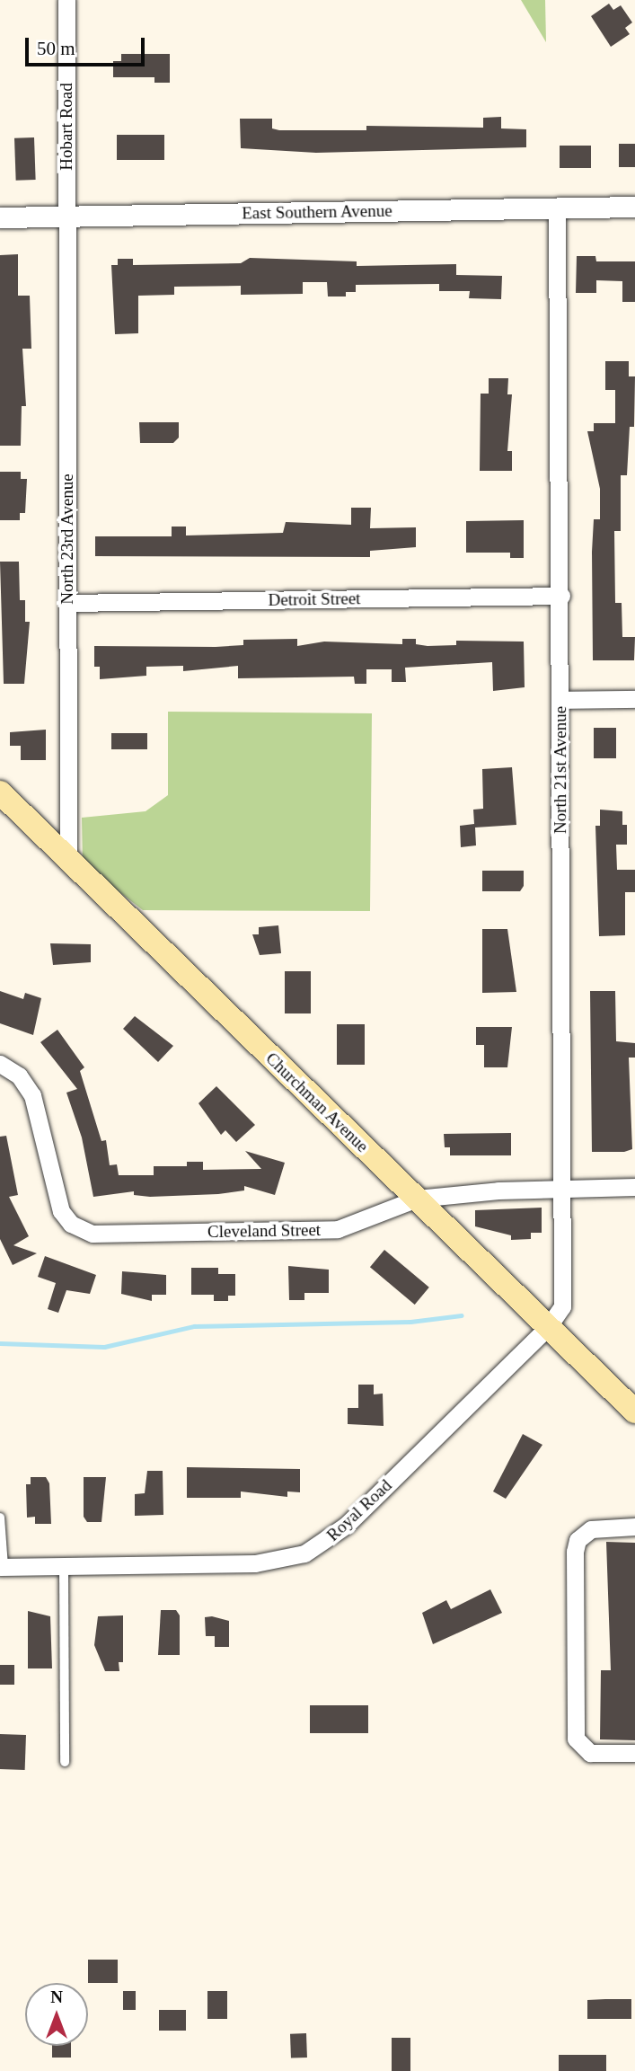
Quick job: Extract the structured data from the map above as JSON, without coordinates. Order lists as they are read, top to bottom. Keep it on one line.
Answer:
{"streets":{"main road":["Churchman Avenue"],"street":["Hobart Road","East Southern Avenue","North 23rd Avenue","Detroit Street","North 21st Avenue","Cleveland Street","Royal Road"]},"crossings":[["Hobart Road","East Southern Avenue"],["Hobart Road","North 23rd Avenue"],["East Southern Avenue","North 23rd Avenue"],["East Southern Avenue","North 21st Avenue"],["North 23rd Avenue","Detroit Street"],["North 23rd Avenue","Churchman Avenue"],["Detroit Street","North 21st Avenue"],["North 21st Avenue","Churchman Avenue"],["North 21st Avenue","Cleveland Street"],["North 21st Avenue","Royal Road"],["Churchman Avenue","Cleveland Street"],["Churchman Avenue","Royal Road"]],"scale_bar":"50 m","north":"top"}
